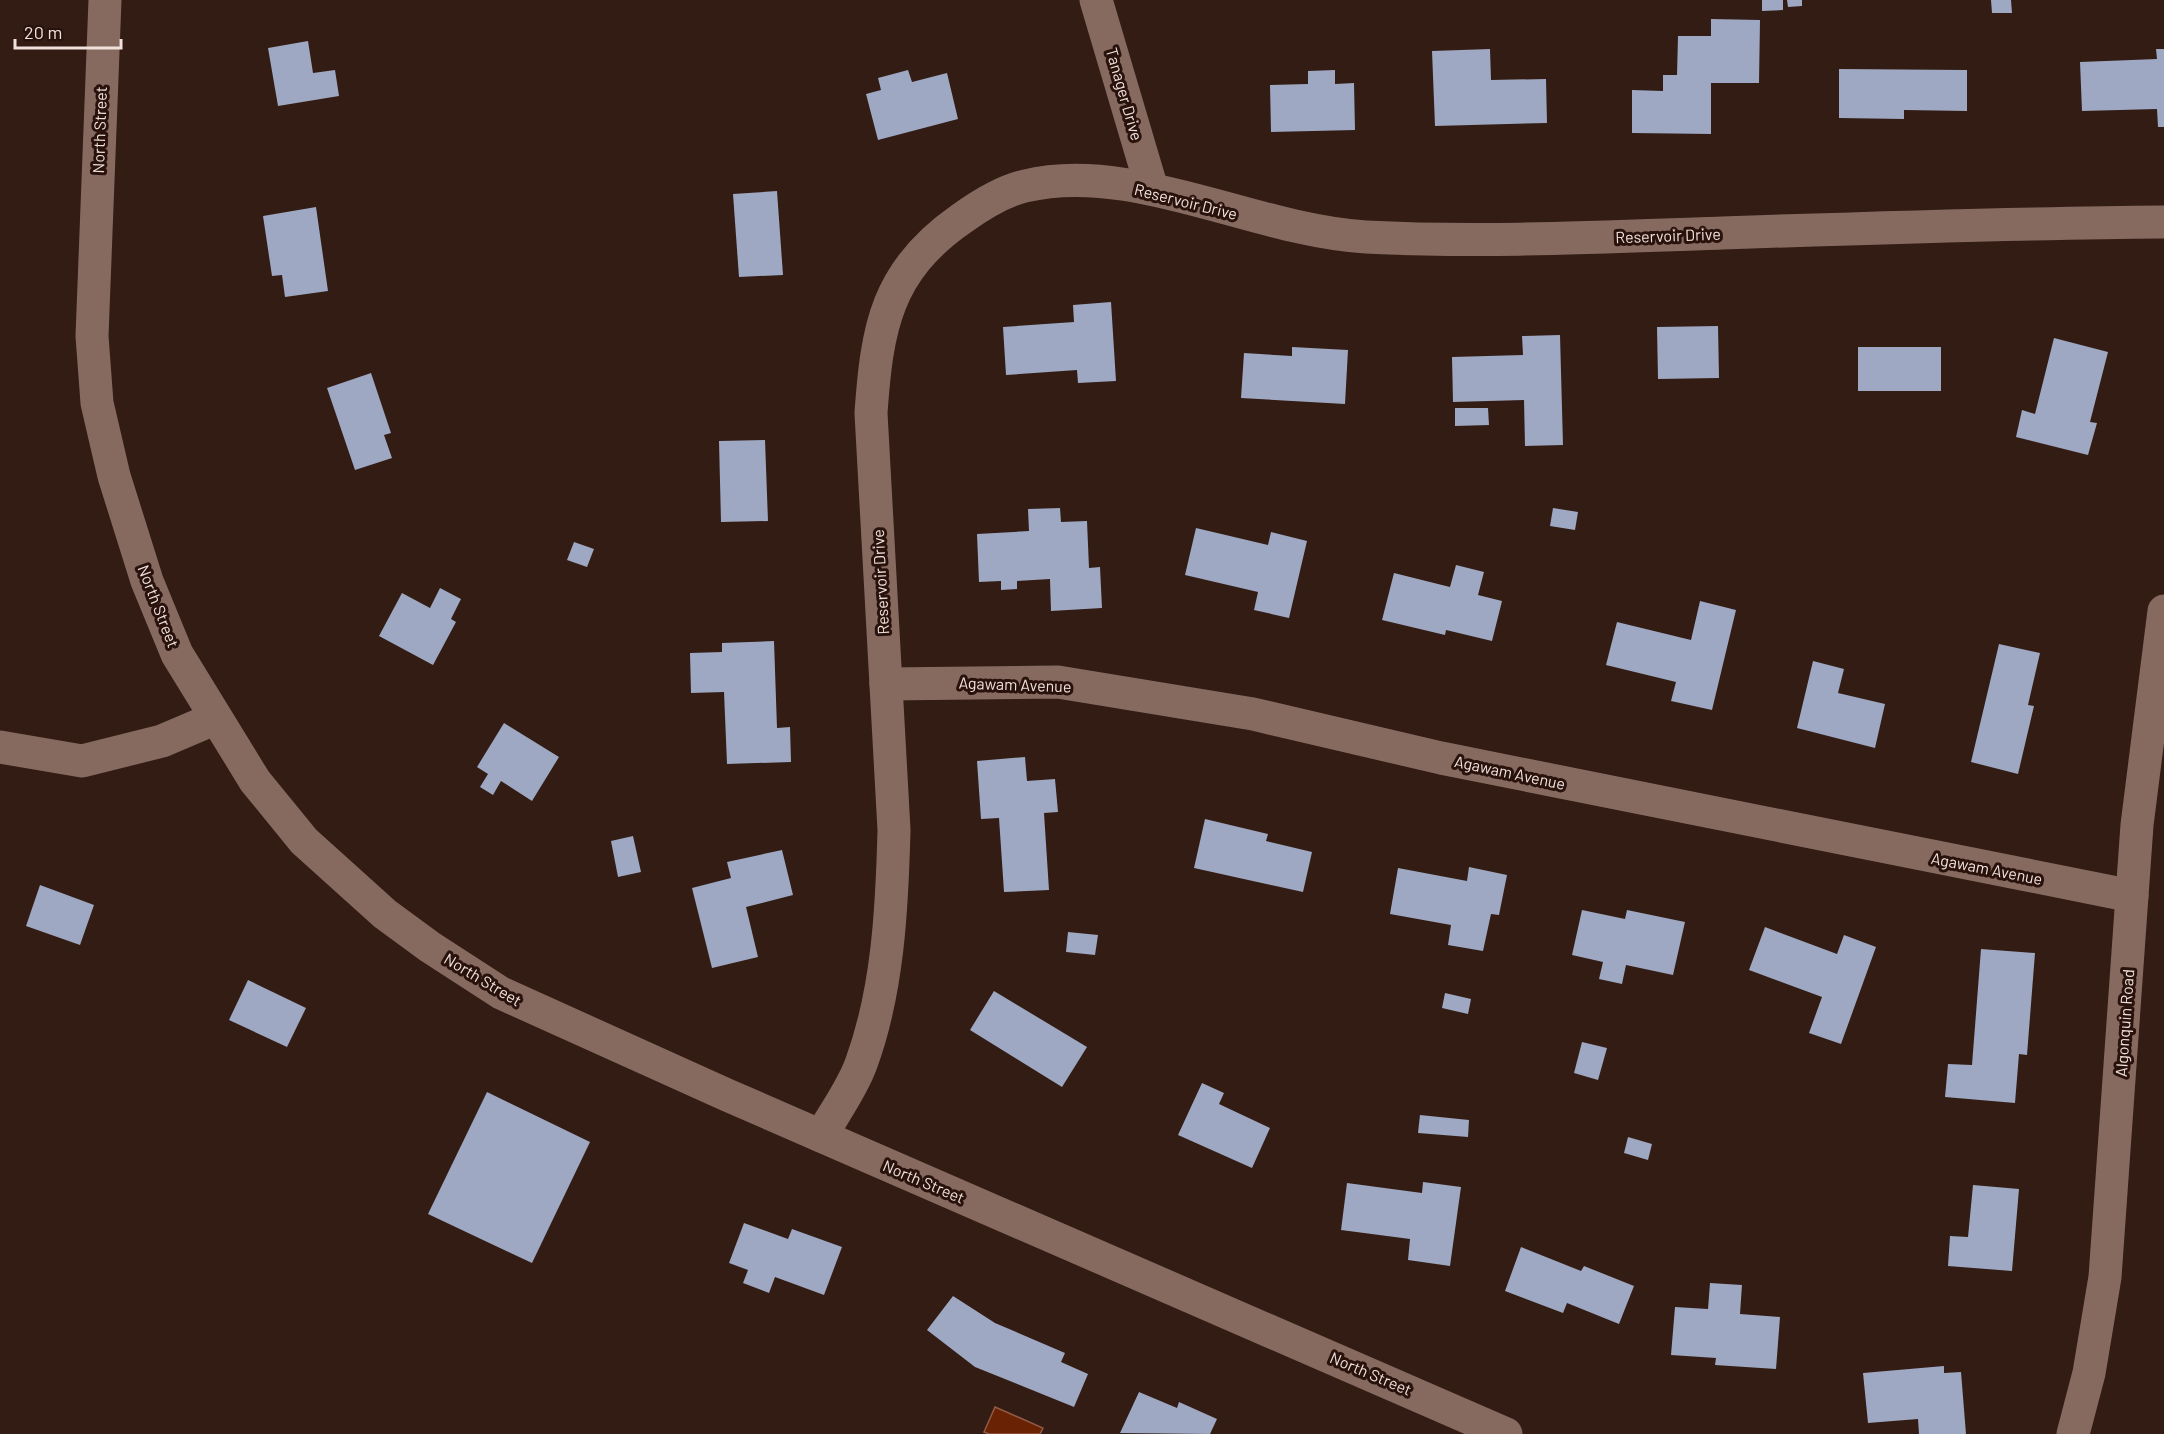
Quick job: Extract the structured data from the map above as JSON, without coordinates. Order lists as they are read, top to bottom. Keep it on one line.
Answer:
{"streets":{"street":["Tanager Drive","North Street","Reservoir Drive","Agawam Avenue","Algonquin Road"]},"crossings":[["Tanager Drive","Reservoir Drive"],["North Street","Reservoir Drive"],["Reservoir Drive","Agawam Avenue"],["Agawam Avenue","Algonquin Road"]],"scale_bar":"20 m"}
